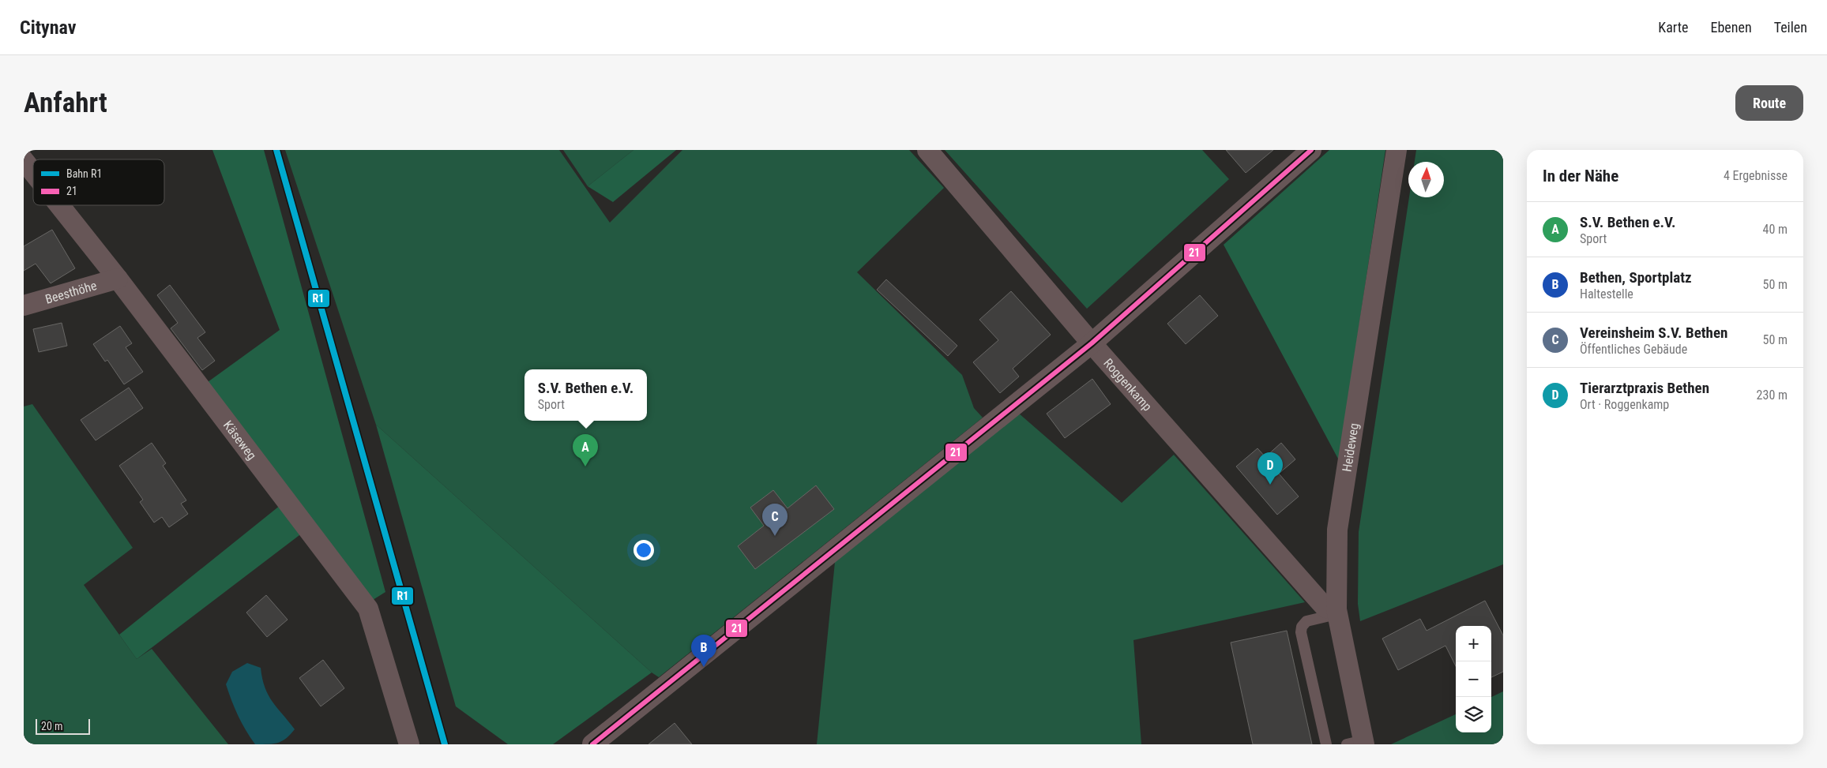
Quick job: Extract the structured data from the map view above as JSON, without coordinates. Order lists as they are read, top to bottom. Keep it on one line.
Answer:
{"streets":{"street":["Beesthöhe","Roggenkamp","Käseweg","Heideweg"]},"crossings":[["Beesthöhe","Käseweg"],["Roggenkamp","Heideweg"]],"lines":["rail line R1","transit line 21"],"legend":["Bahn R1","21"],"scale_bar":"20 m","north":"top","page":{"header":"Citynav","nav":["Karte","Ebenen","Teilen"],"buttons":"Route","title":"Anfahrt","heading":["In der Nähe","4 Ergebnisse"],"list":[{"mark":"A","name":"S.V. Bethen e.V.","note":"Sport","value":"40 m"},{"mark":"B","name":"Bethen, Sportplatz","note":"Haltestelle","value":"50 m"},{"mark":"C","name":"Vereinsheim S.V. Bethen","note":"Öffentliches Gebäude","value":"50 m"},{"mark":"D","name":"Tierarztpraxis Bethen","note":"Ort · Roggenkamp","value":"230 m"}],"popup":["S.V. Bethen e.V.","Sport"],"pins":["A","D","C","B"],"map_buttons":["+","−"],"scale":"20 m"}}
